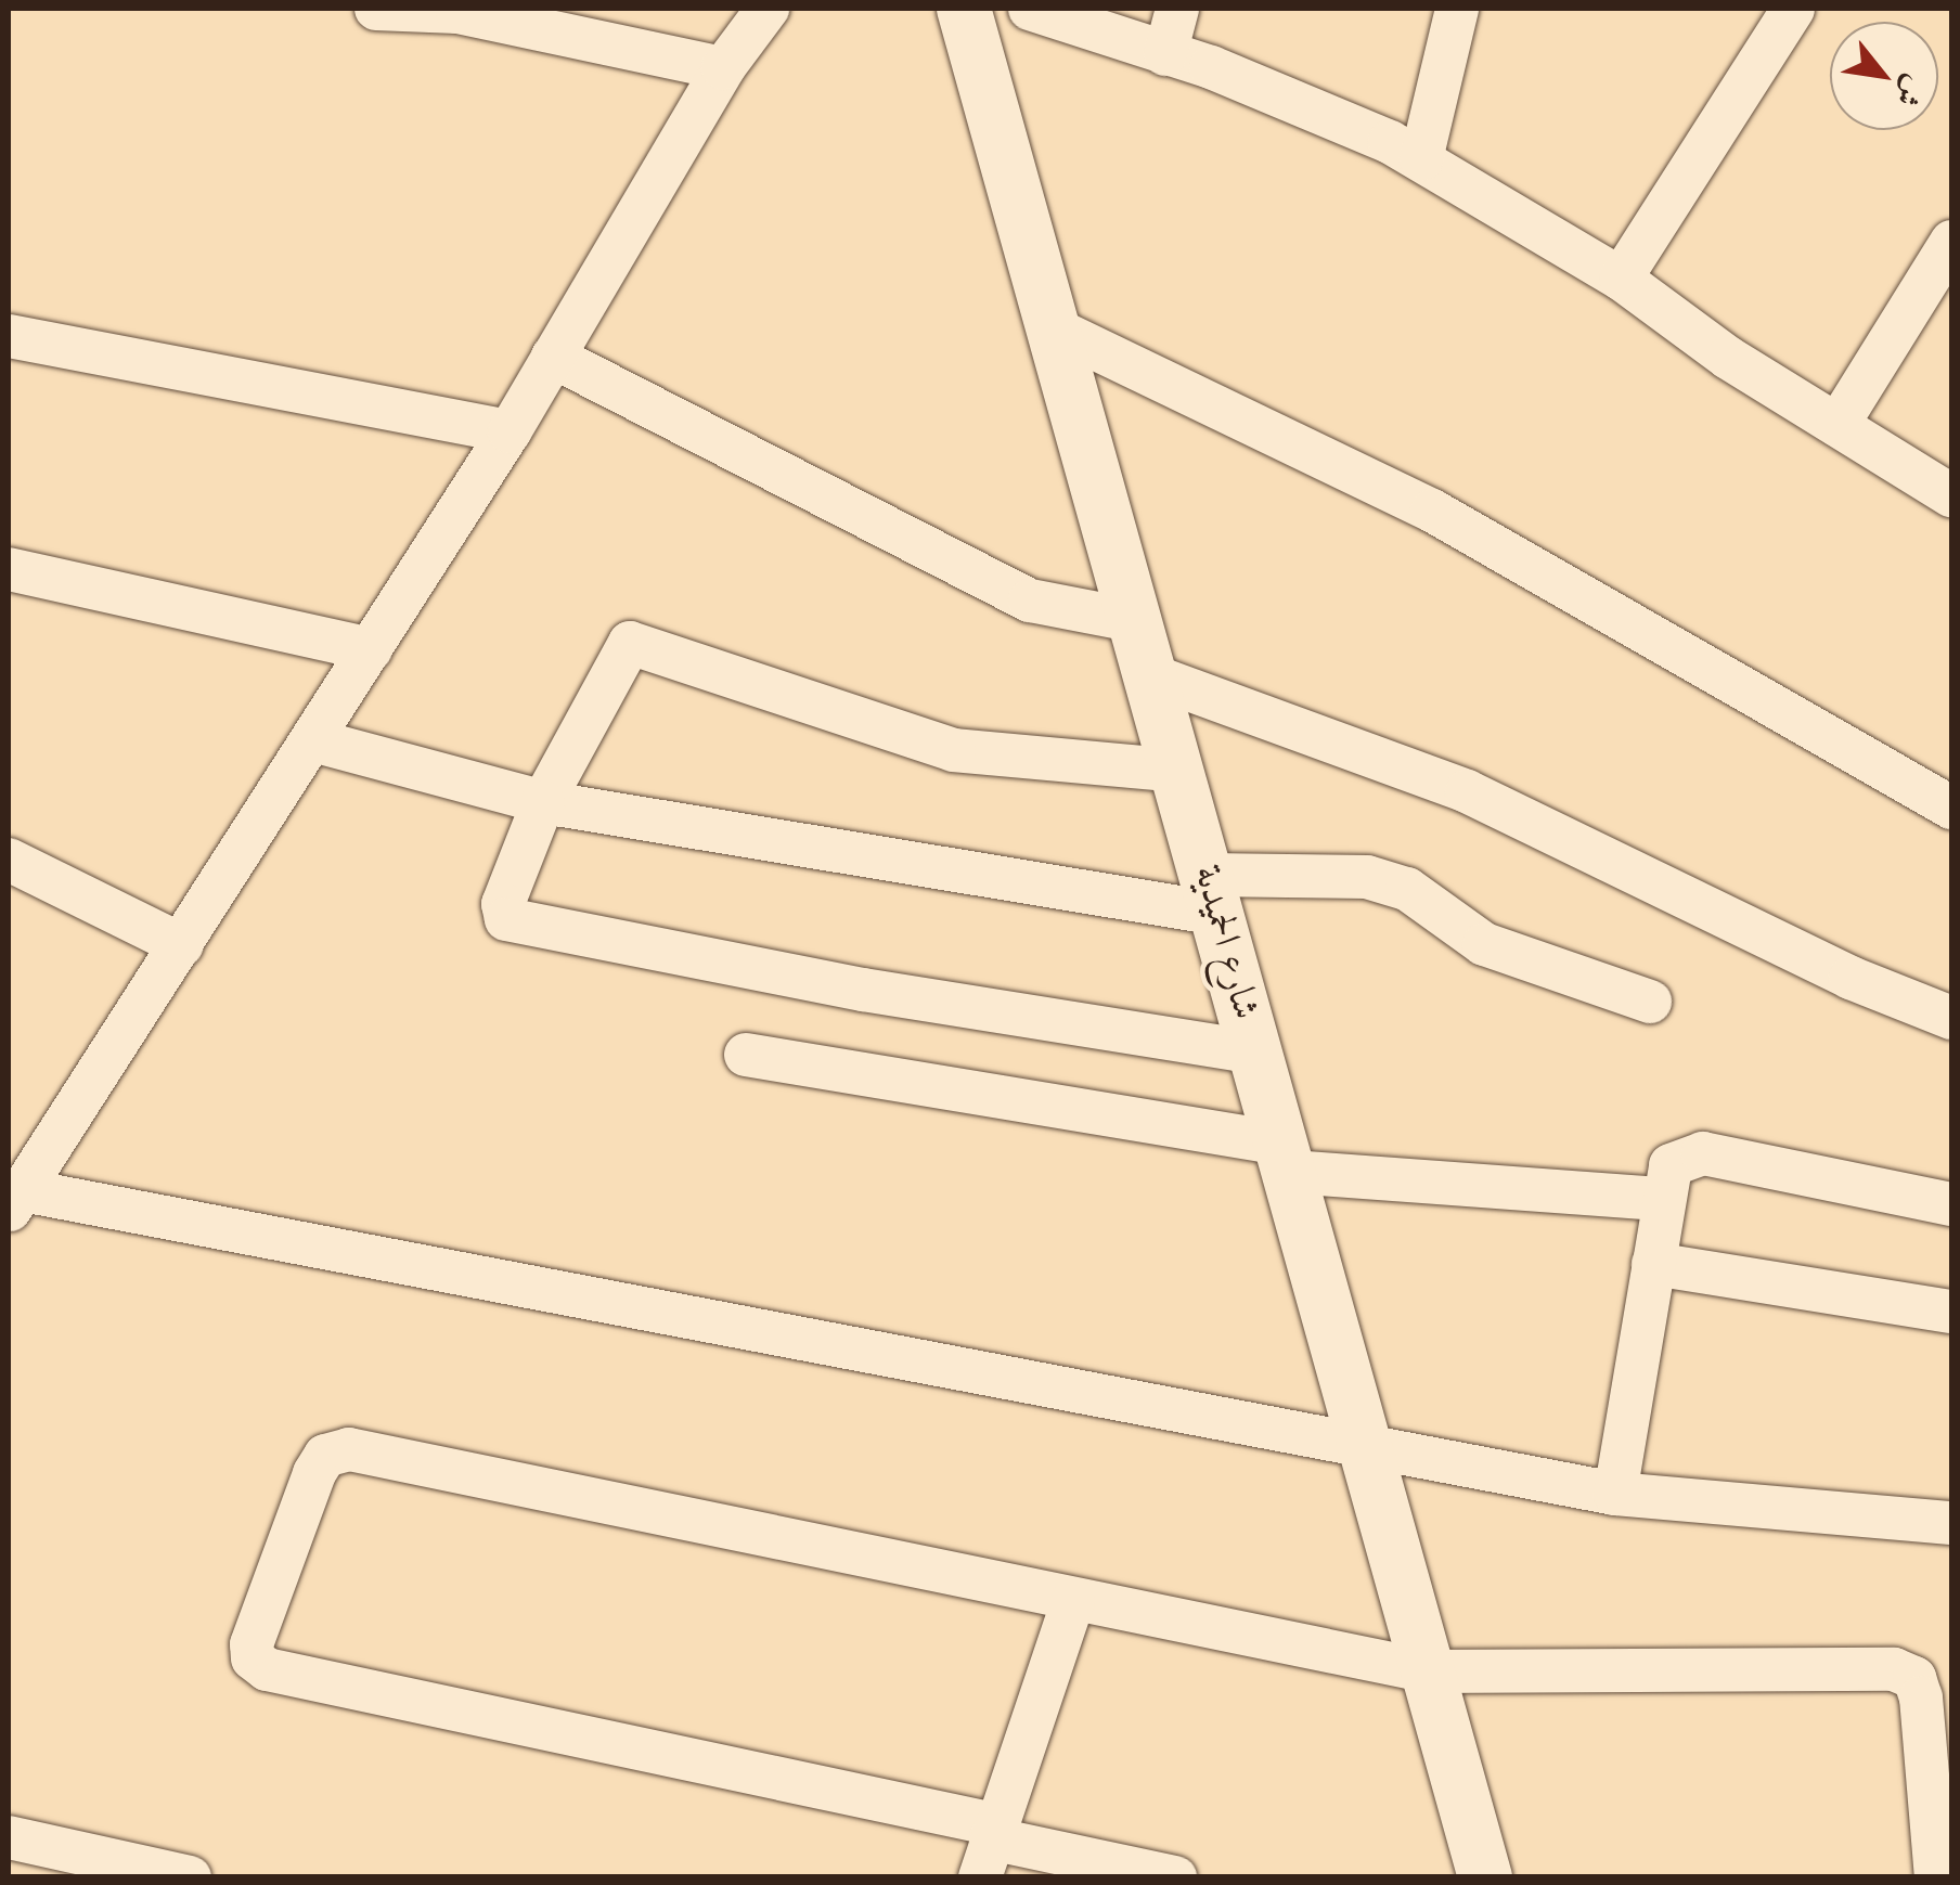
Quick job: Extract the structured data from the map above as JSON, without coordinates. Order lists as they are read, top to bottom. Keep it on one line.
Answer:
{"streets":{"street":["شارع الحميدية"]},"north":"bottom right"}
